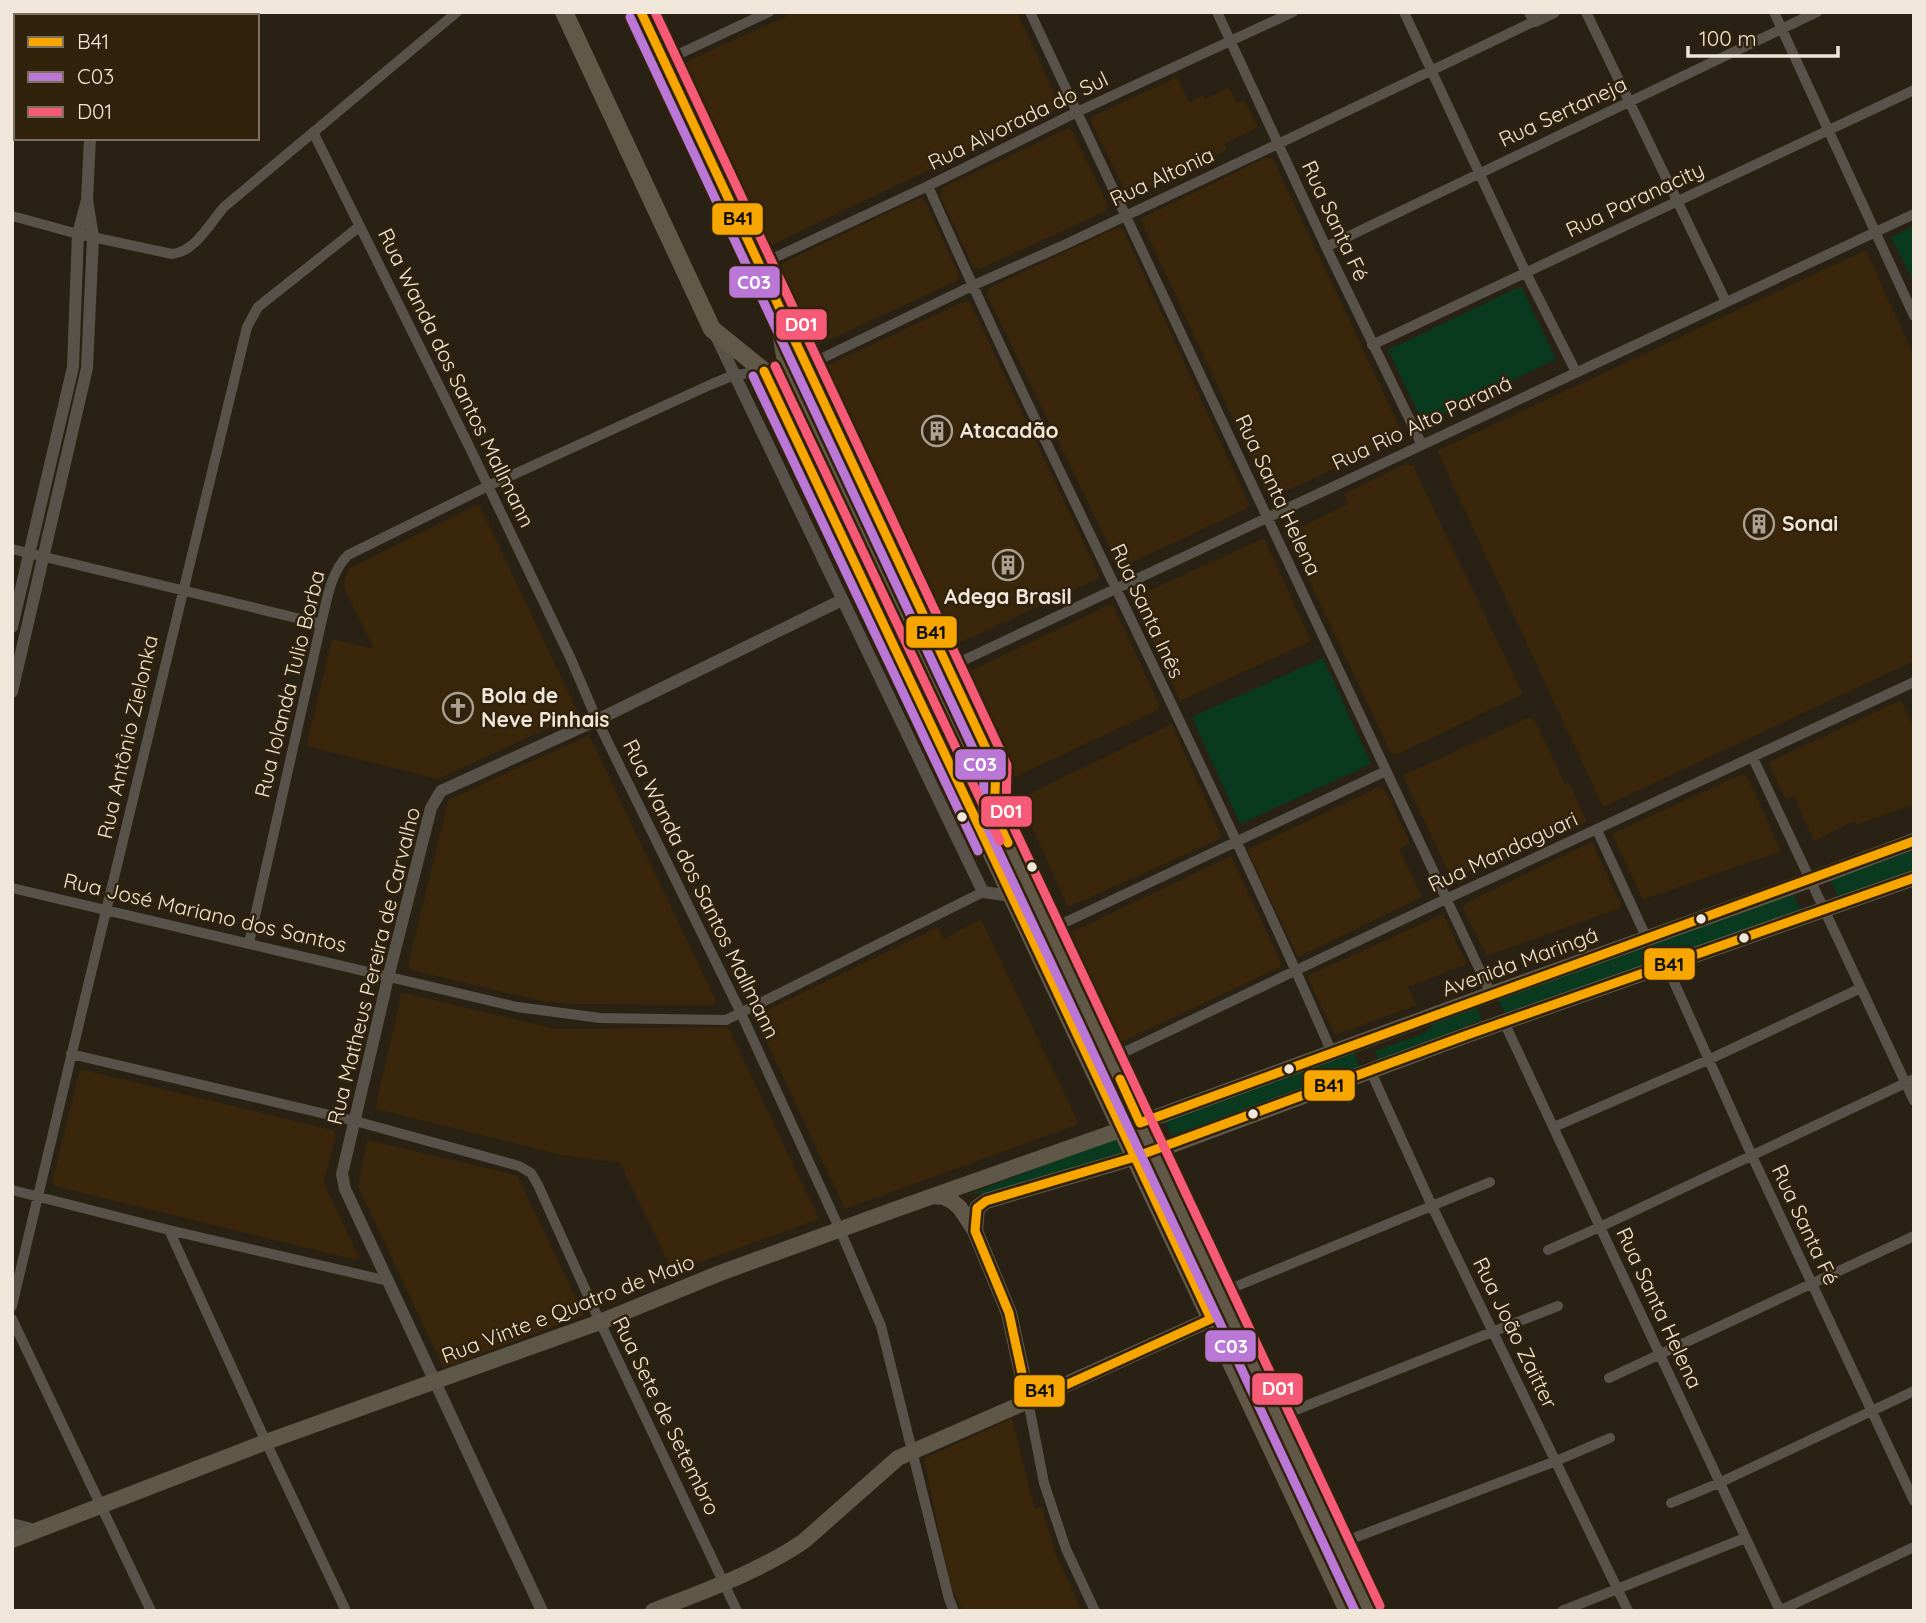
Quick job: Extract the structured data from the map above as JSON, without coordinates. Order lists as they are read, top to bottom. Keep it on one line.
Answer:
{"streets":{"main road":["Avenida Maringá","Rua Vinte e Quatro de Maio"],"street":["Rua Sertaneja","Rua Alvorada do Sul","Rua Altonia","Rua Paranacity","Rua Santa Fé","Rua Wanda dos Santos Mallmann","Rua Rio Alto Paraná","Rua Santa Helena","Rua Santa Inês","Rua Iolanda Tulio Borba","Rua Antônio Zielonka","Rua Mandaguari","Rua José Mariano dos Santos","Rua Matheus Pereira de Carvalho","Rua João Zaitter","Rua Sete de Setembro"]},"crossings":[["Rua Sertaneja","Rua Santa Fé"],["Rua Alvorada do Sul","Rua Santa Fé"],["Rua Alvorada do Sul","Rua Santa Helena"],["Rua Alvorada do Sul","Rua Santa Inês"],["Rua Altonia","Rua Santa Fé"],["Rua Altonia","Rua Santa Helena"],["Rua Altonia","Rua Santa Inês"],["Rua Altonia","Rua Iolanda Tulio Borba"],["Rua Paranacity","Rua Santa Fé"],["Rua Santa Fé","Rua Rio Alto Paraná"],["Rua Wanda dos Santos Mallmann","Rua Iolanda Tulio Borba"],["Rua Wanda dos Santos Mallmann","Rua Antônio Zielonka"],["Rua Wanda dos Santos Mallmann","Rua José Mariano dos Santos"],["Rua Wanda dos Santos Mallmann","Rua Matheus Pereira de Carvalho"],["Rua Wanda dos Santos Mallmann","Rua Vinte e Quatro de Maio"],["Rua Rio Alto Paraná","Rua Santa Helena"],["Rua Rio Alto Paraná","Rua Santa Inês"],["Rua Santa Helena","Rua Mandaguari"],["Rua Santa Helena","Avenida Maringá"],["Rua Santa Inês","Rua Mandaguari"],["Rua Santa Inês","Avenida Maringá"],["Rua Iolanda Tulio Borba","Rua José Mariano dos Santos"],["Rua Antônio Zielonka","Rua José Mariano dos Santos"],["Rua José Mariano dos Santos","Rua Matheus Pereira de Carvalho"],["Avenida Maringá","Rua Vinte e Quatro de Maio"],["Rua Matheus Pereira de Carvalho","Rua Sete de Setembro"],["Rua Vinte e Quatro de Maio","Rua Sete de Setembro"]],"places":{"building":["Atacadão","Sonai","Adega Brasil"],"church":["Bola de Neve Pinhais"]},"lines":["transit line B41","transit line D01","transit line C03"],"legend":["B41","C03","D01"],"scale_bar":"100 m"}
